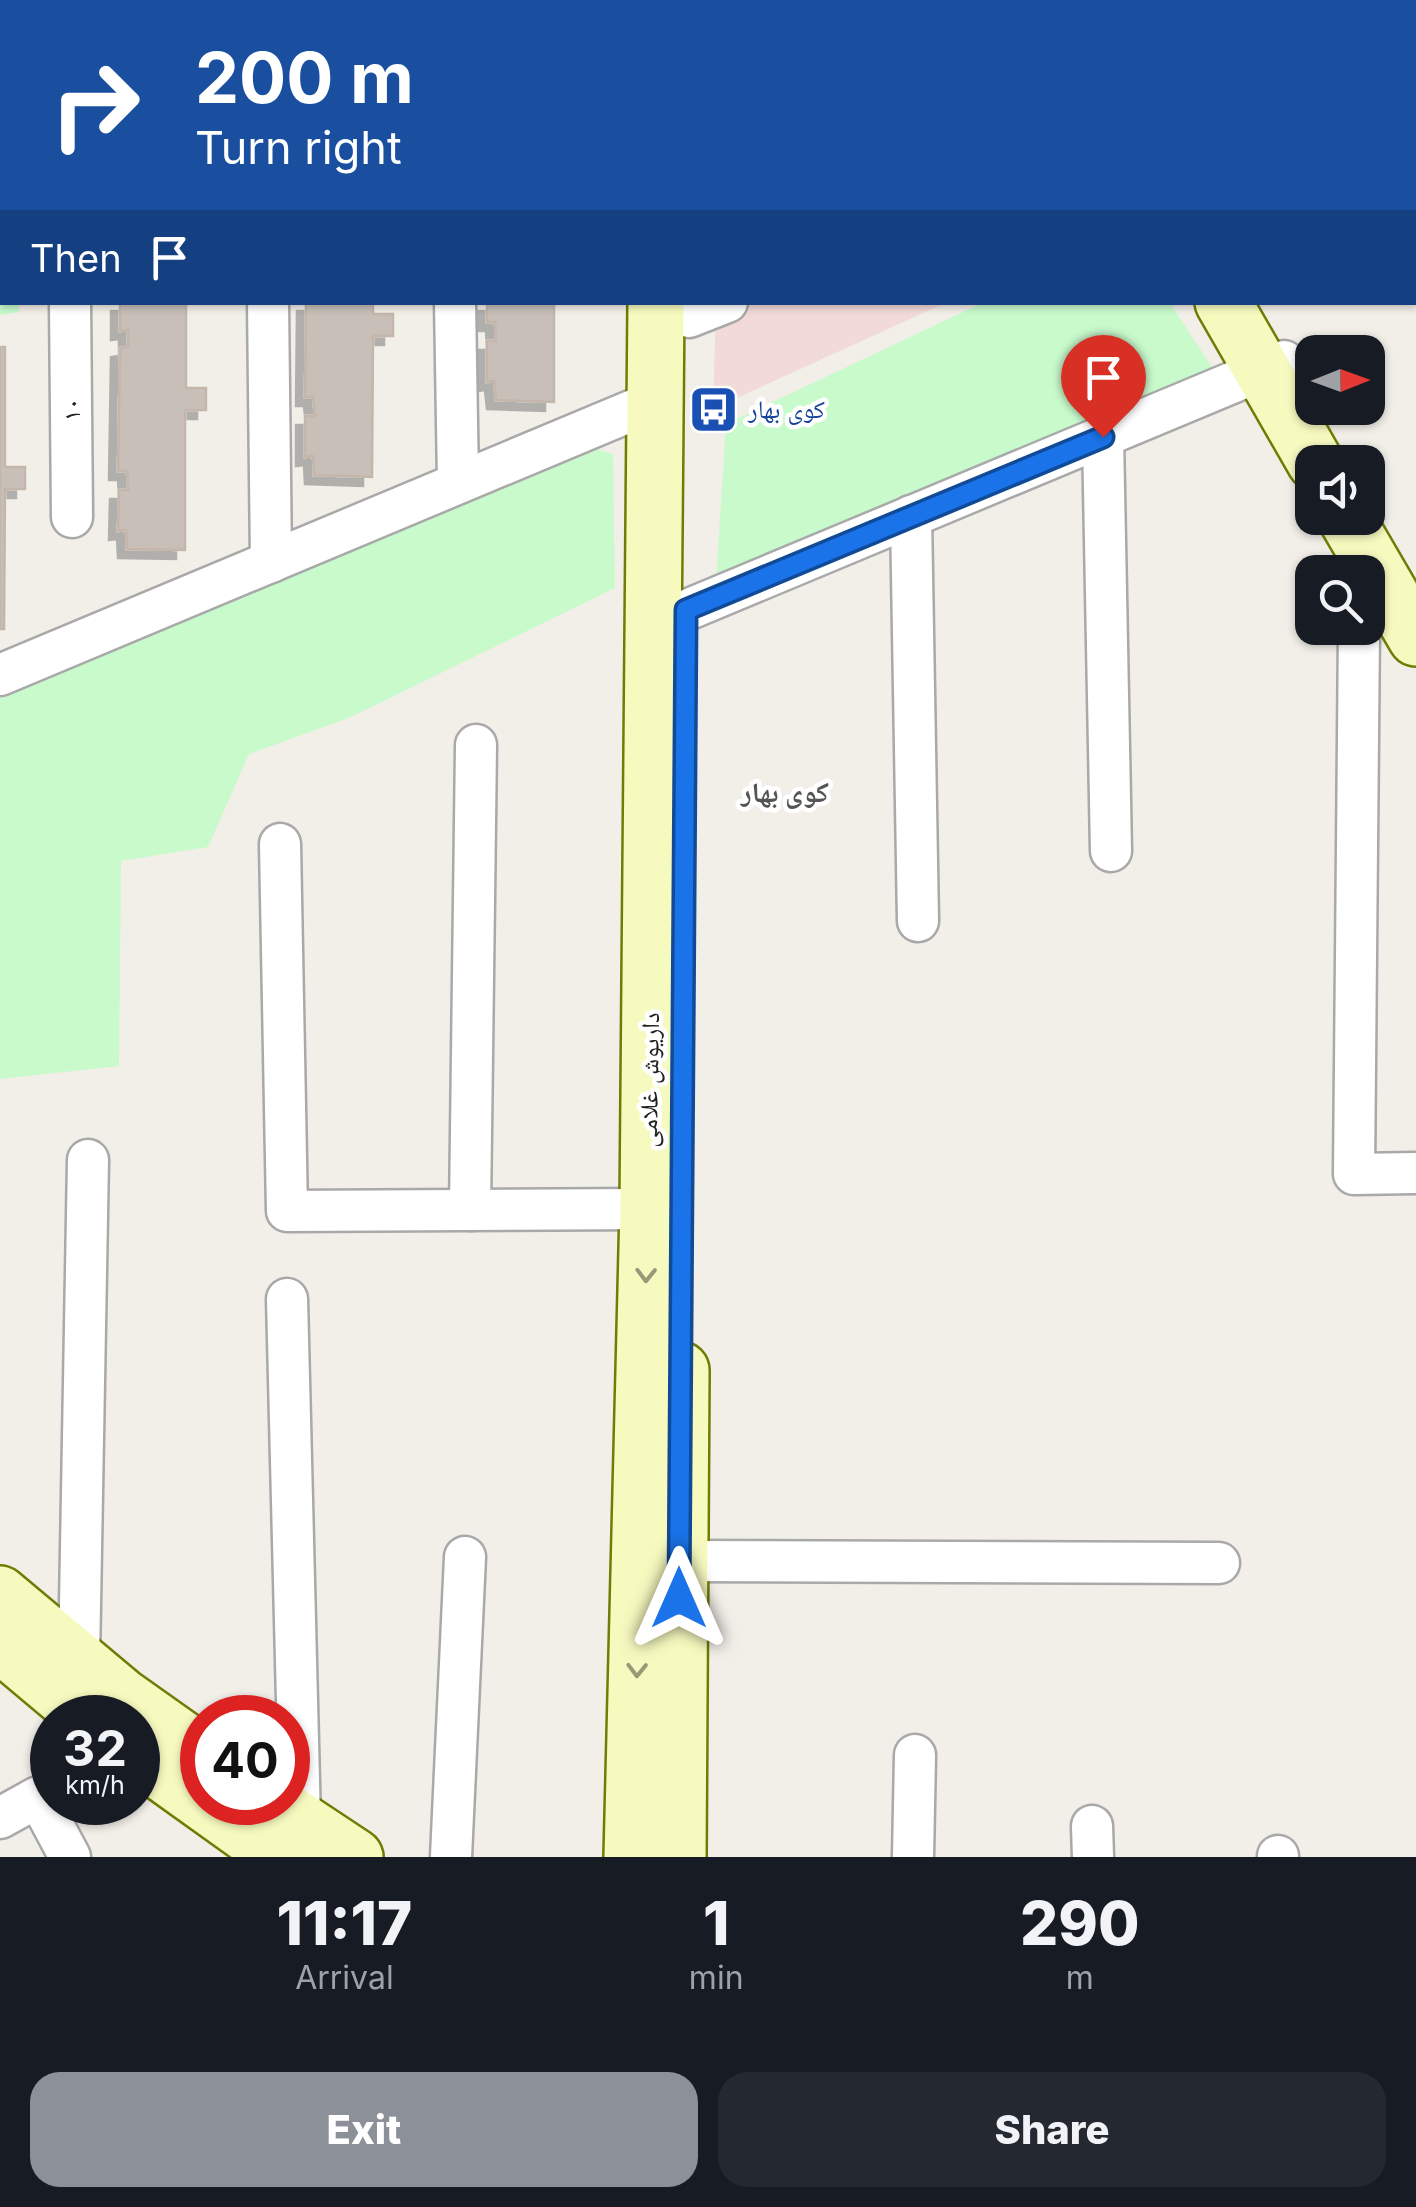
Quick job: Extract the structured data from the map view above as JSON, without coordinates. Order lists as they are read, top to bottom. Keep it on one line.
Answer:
{"streets":{"street":["۱۰","داریوش غلامی"]},"districts":["کوی بهار"],"places":{"bus stop":["کوی بهار"]},"north":"right","page":{"turn":["200 m","Turn right"],"then":"Then","speed":"32 km/h","limit":"40","eta":["11:17","Arrival","1","min","290","m"],"buttons":["Exit","Share"]}}
